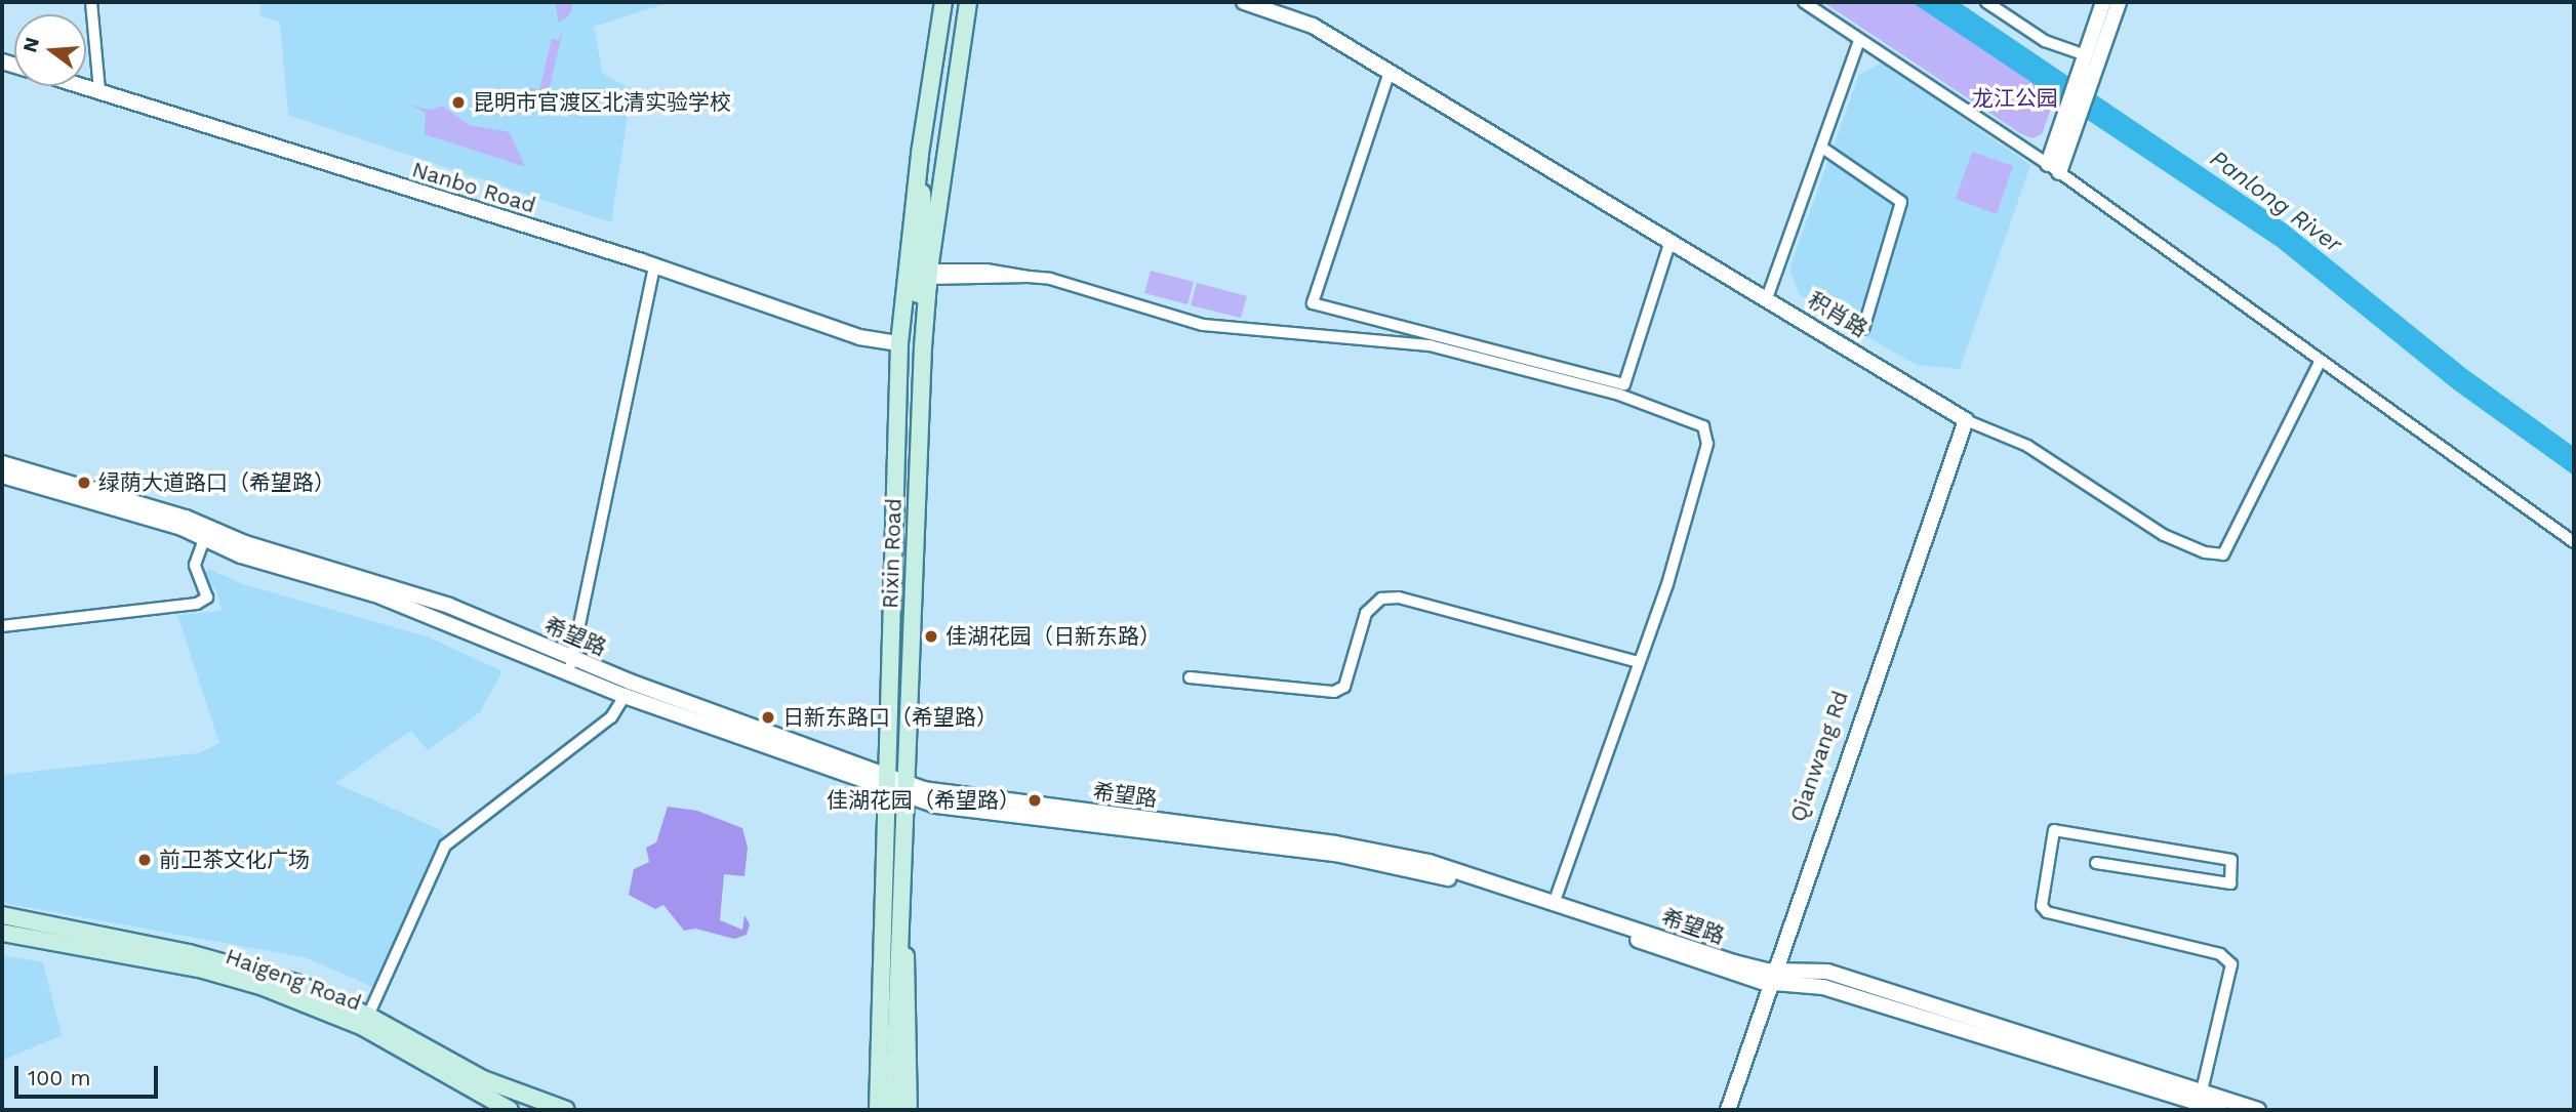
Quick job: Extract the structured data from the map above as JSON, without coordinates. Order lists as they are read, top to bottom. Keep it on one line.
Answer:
{"streets":{"main road":["Rixin Road","Haigeng Road"],"street":["Nanbo Road","积肖路","希望路","Qianwang Rd"]},"crossings":[["Nanbo Road","Rixin Road"],["积肖路","Qianwang Rd"],["Rixin Road","希望路"],["希望路","Qianwang Rd"]],"water":["Panlong River"],"parks":["龙江公园"],"places":["昆明市官渡区北清实验学校","绿荫大道路口（希望路）","佳湖花园（日新东路）","日新东路口（希望路）","佳湖花园（希望路）","前卫茶文化广场"],"scale_bar":"100 m","north":"left"}
